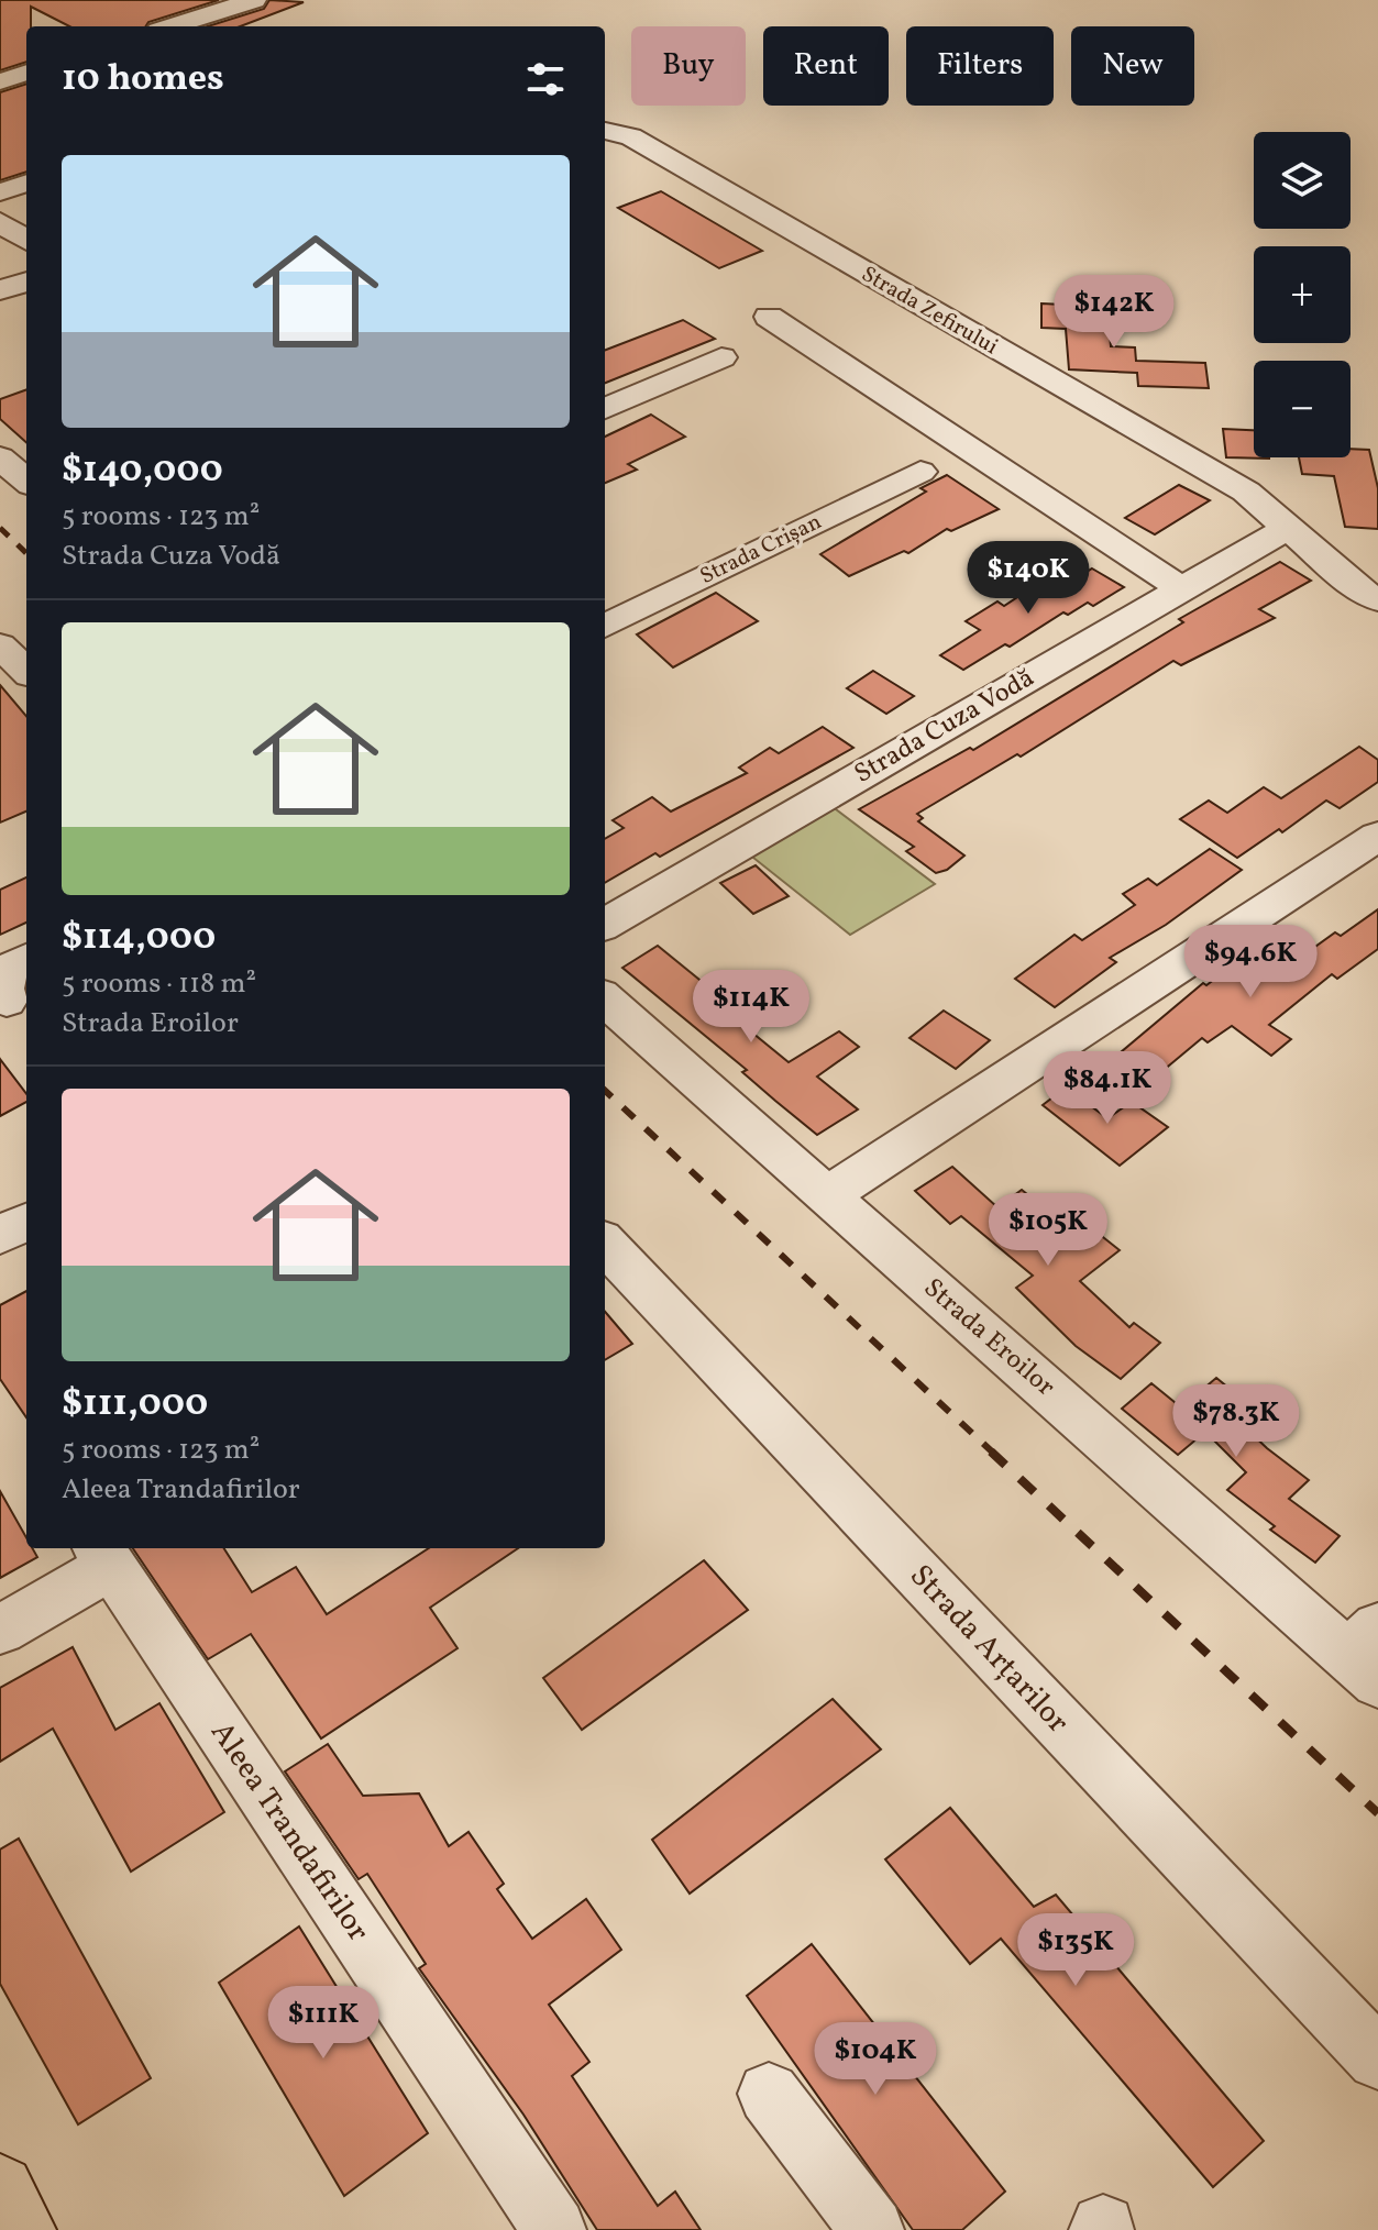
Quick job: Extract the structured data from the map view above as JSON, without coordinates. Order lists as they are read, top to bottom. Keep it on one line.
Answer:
{"streets":{"street":["Strada Zefirului","Strada Crișan","Strada Cuza Vodă","Strada Eroilor","Strada Arțarilor","Aleea Trandafirilor"]},"crossings":[["Strada Zefirului","Strada Cuza Vodă"]],"page":{"chip":["Buy","Rent","Filters","New"],"heading":"10 homes","map_buttons":["+","−"],"list":[{"name":"$140,000","note":"5 rooms · 123 m² · Strada Cuza Vodă"},{"name":"$114,000","note":"5 rooms · 118 m² · Strada Eroilor"},{"name":"$111,000","note":"5 rooms · 123 m² · Aleea Trandafirilor"}],"price":["$142K","$140K","$94.6K","$114K","$84.1K","$105K","$78.3K","$135K","$111K","$104K"]}}
